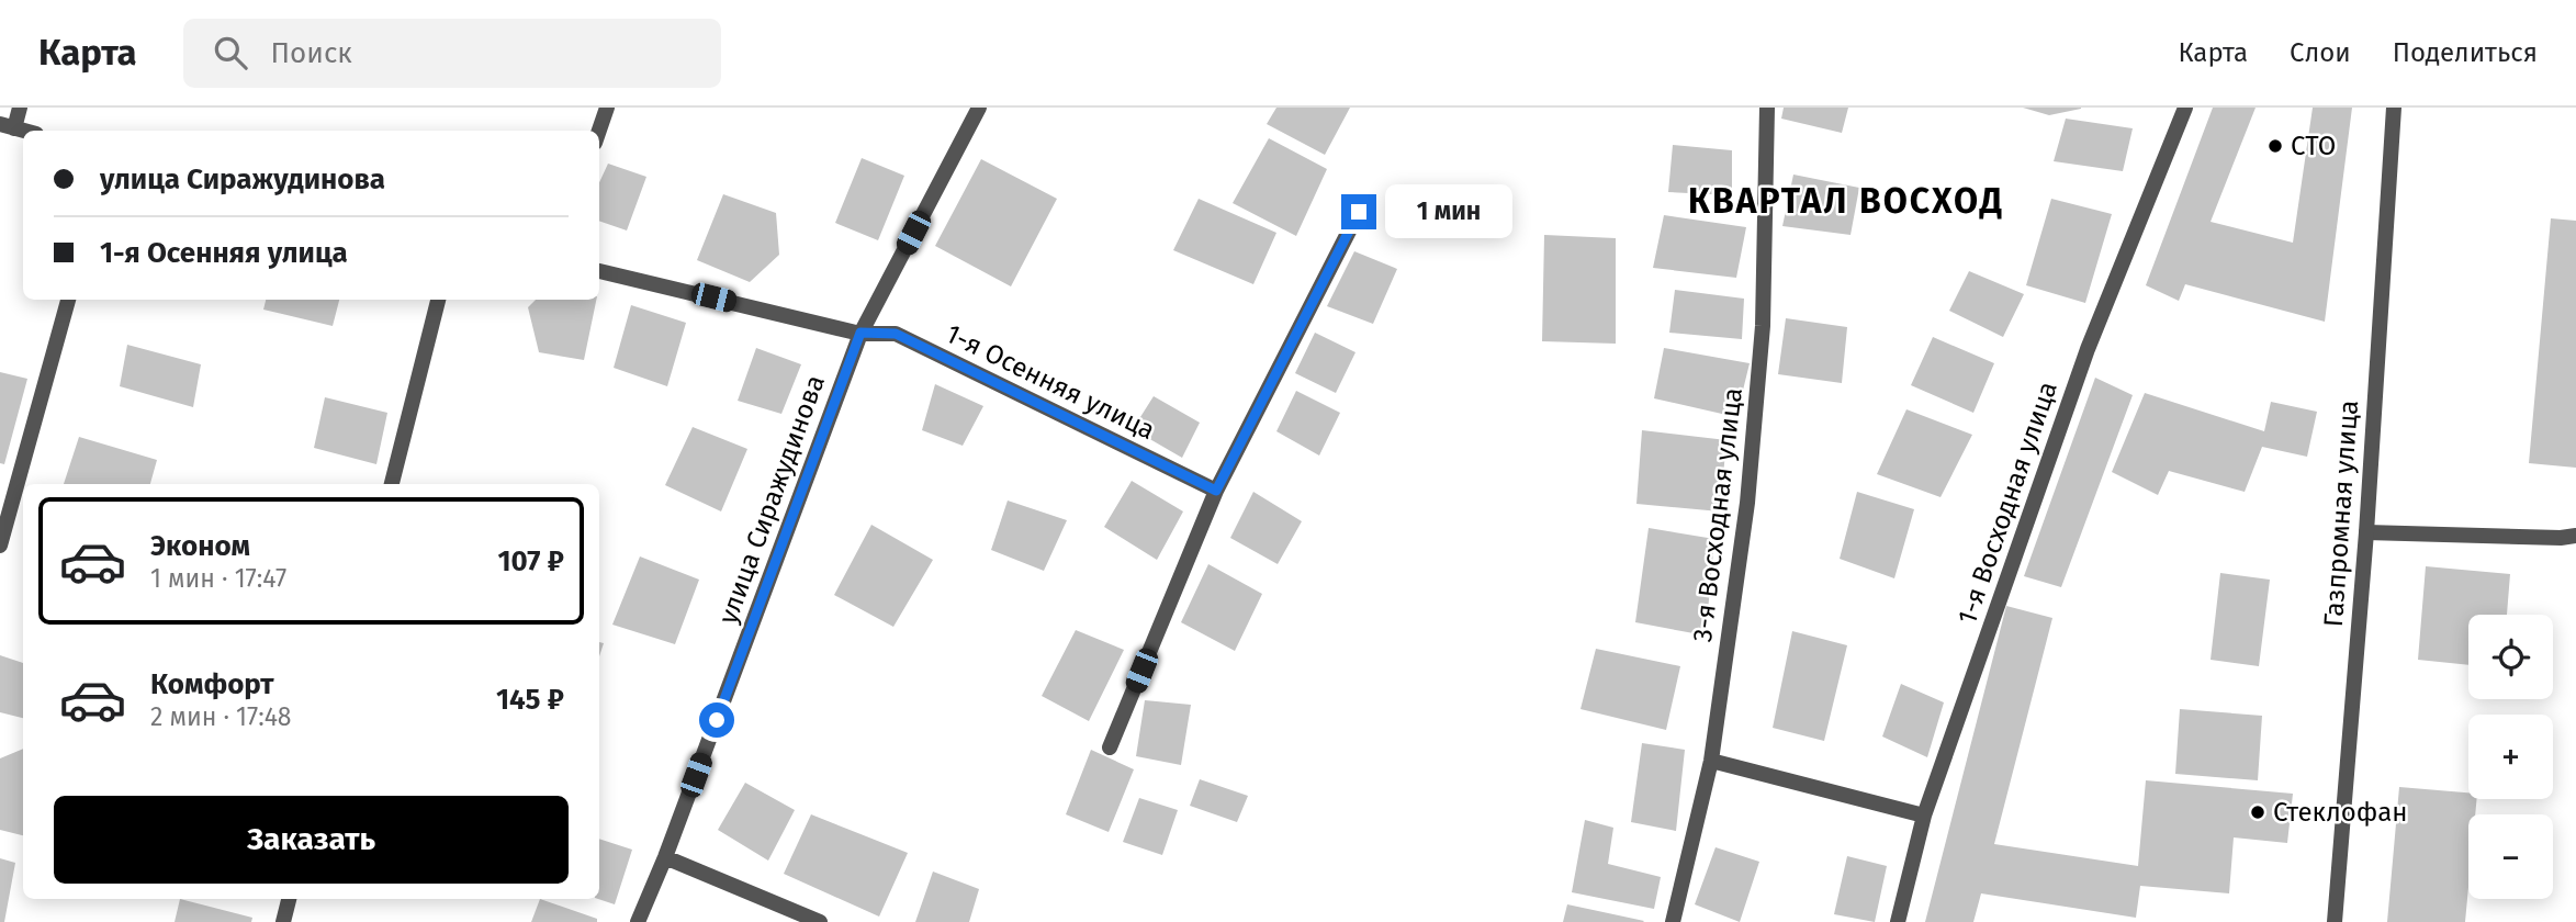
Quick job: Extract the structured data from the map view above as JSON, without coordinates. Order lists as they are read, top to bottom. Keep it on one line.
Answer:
{"streets":{"street":["1-я Осенняя улица","улица Сиражудинова","1-я Восходная улица","Газпромная улица","3-я Восходная улица"]},"crossings":[["1-я Осенняя улица","улица Сиражудинова"]],"districts":["КВАРТАЛ ВОСХОД"],"places":["СТО","Стеклофан"],"page":{"header":"Карта","search":"Поиск","nav":["Карта","Слои","Поделиться"],"banner":["улица Сиражудинова","1-я Осенняя улица"],"bubble":"1 мин","list":[{"name":"Эконом","note":"1 мин · 17:47","value":"107 ₽"},{"name":"Комфорт","note":"2 мин · 17:48","value":"145 ₽"}],"map_buttons":["+","−"],"buttons":"Заказать"}}
